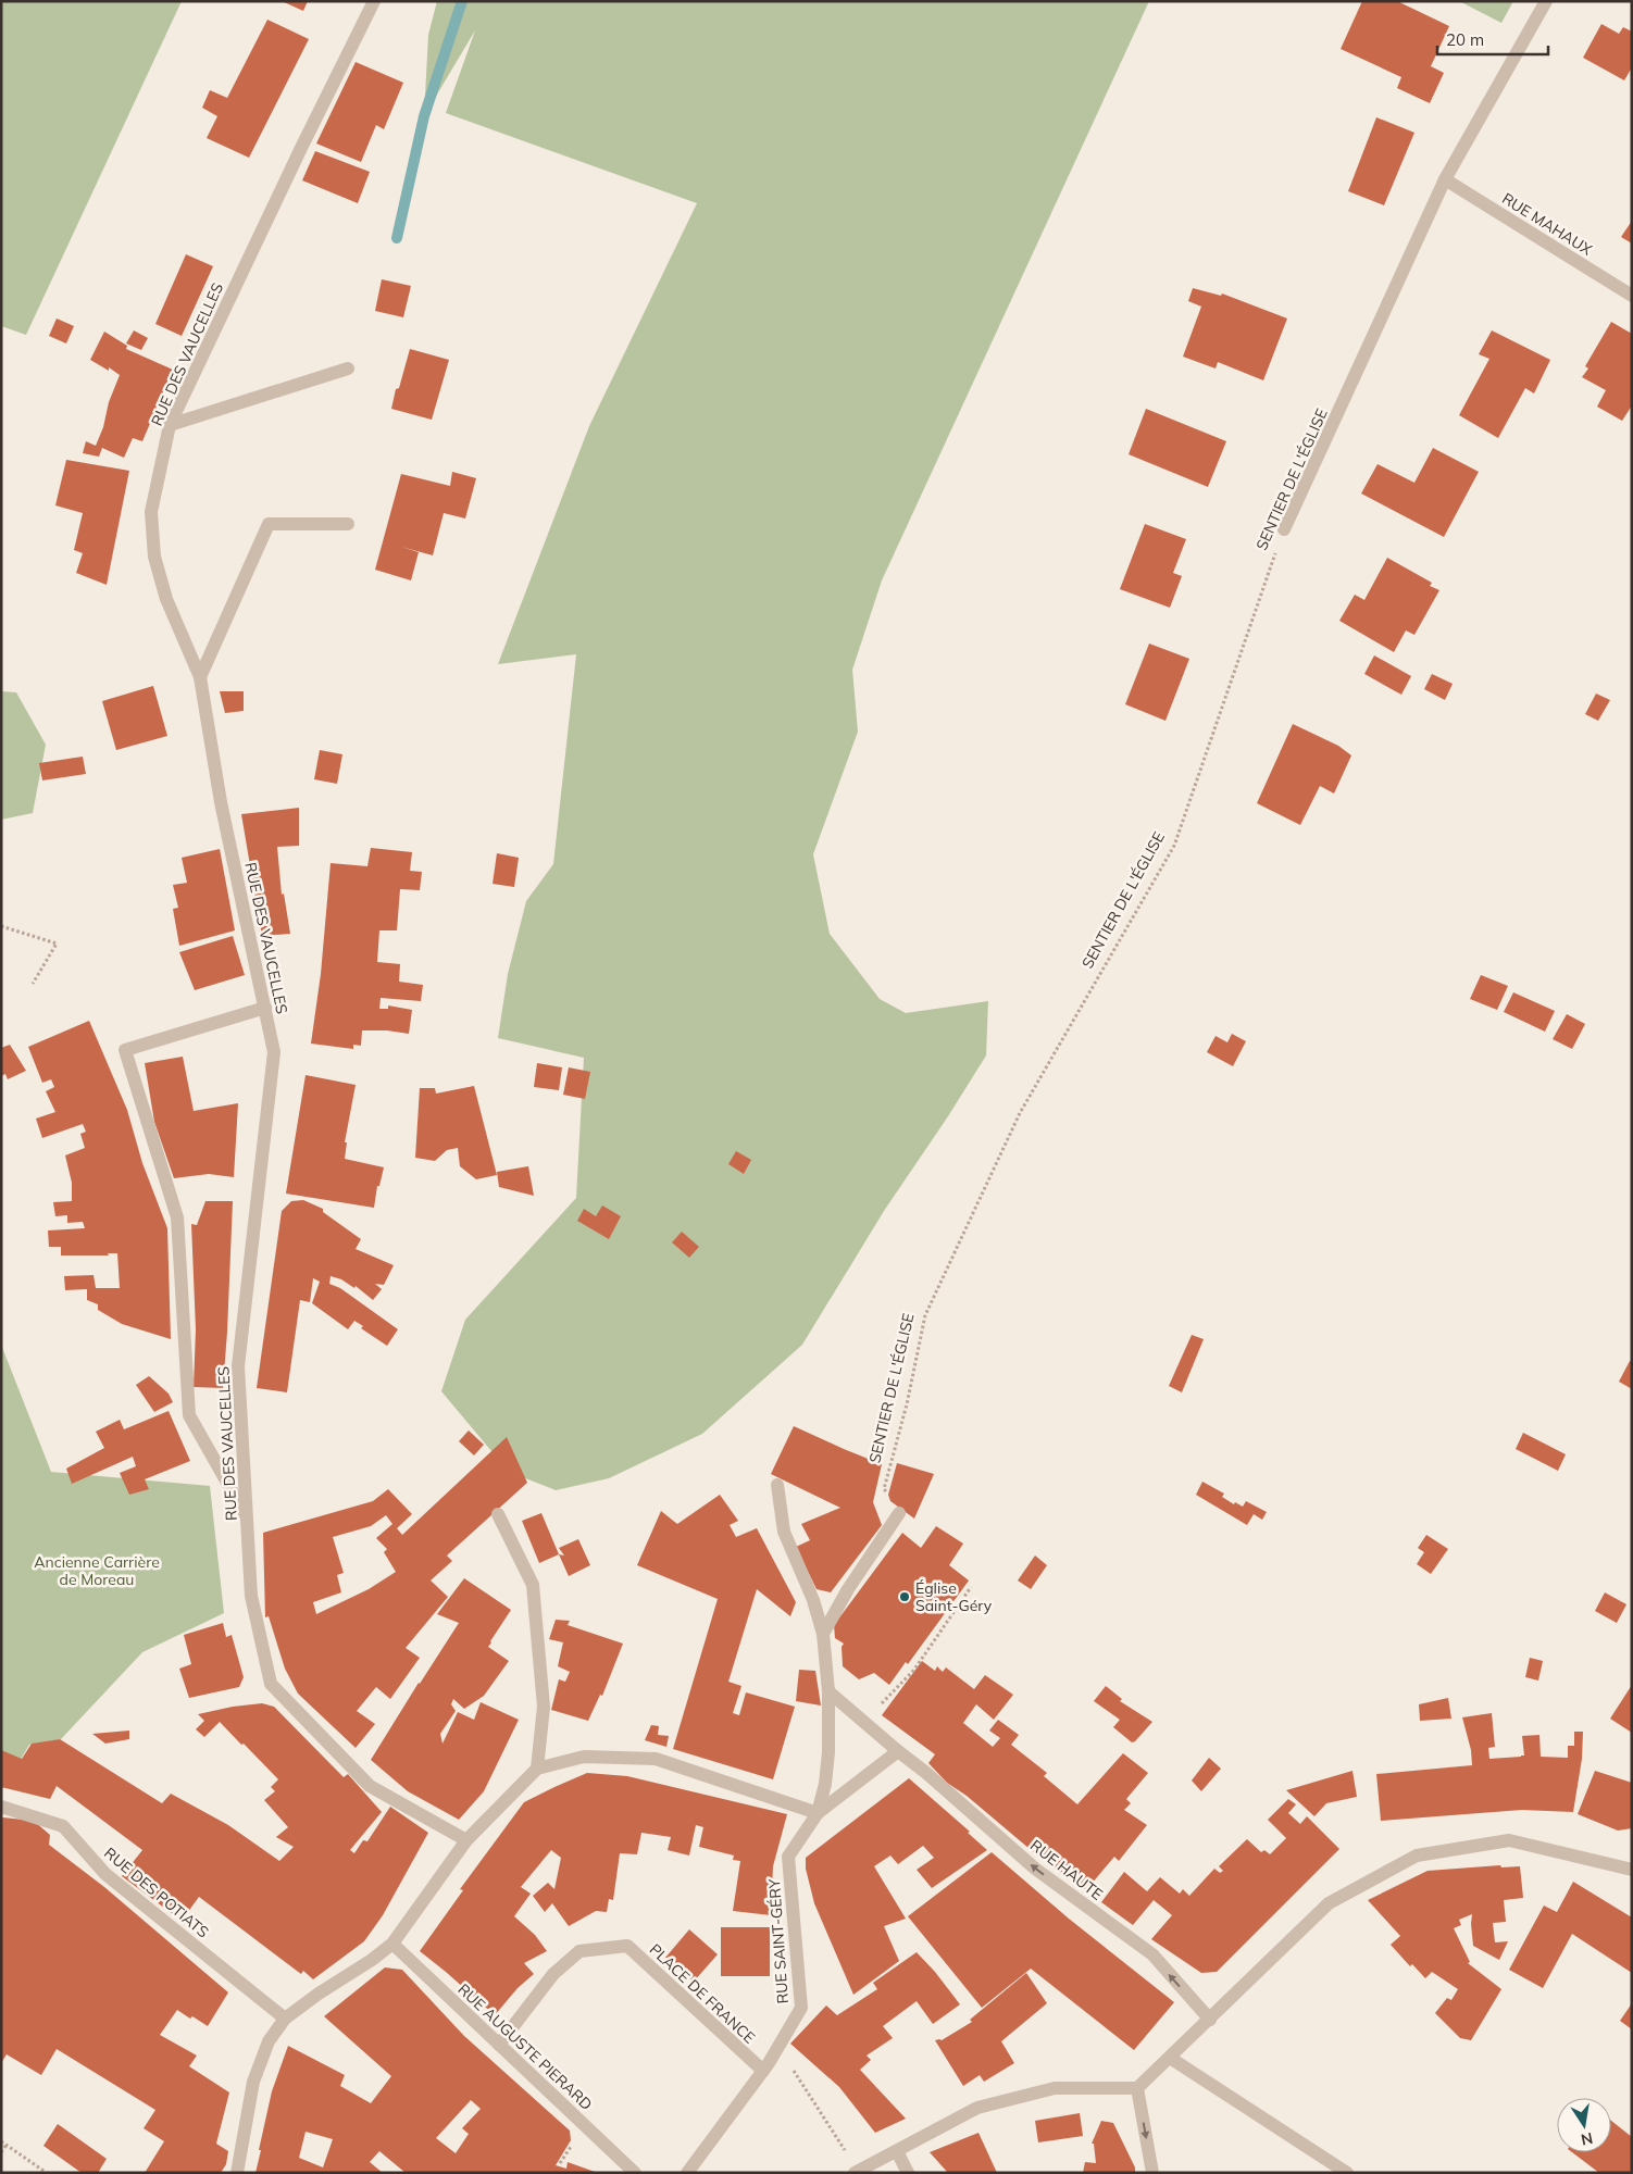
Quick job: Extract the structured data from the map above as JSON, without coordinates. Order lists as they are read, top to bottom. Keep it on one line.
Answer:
{"streets":{"street":["RUE MAHAUX","RUE DES VAUCELLES","SENTIER DE L'ÉGLISE","RUE HAUTE","RUE DES POTIATS","RUE SAINT-GÉRY","PLACE DE FRANCE","RUE AUGUSTE PIERARD"]},"crossings":[["RUE MAHAUX","SENTIER DE L'ÉGLISE"],["RUE SAINT-GÉRY","PLACE DE FRANCE"],["PLACE DE FRANCE","RUE AUGUSTE PIERARD"]],"one_way":["RUE HAUTE"],"parks":["Ancienne Carrière de Moreau"],"places":["Église Saint-Géry"],"scale_bar":"20 m","north":"bottom"}
